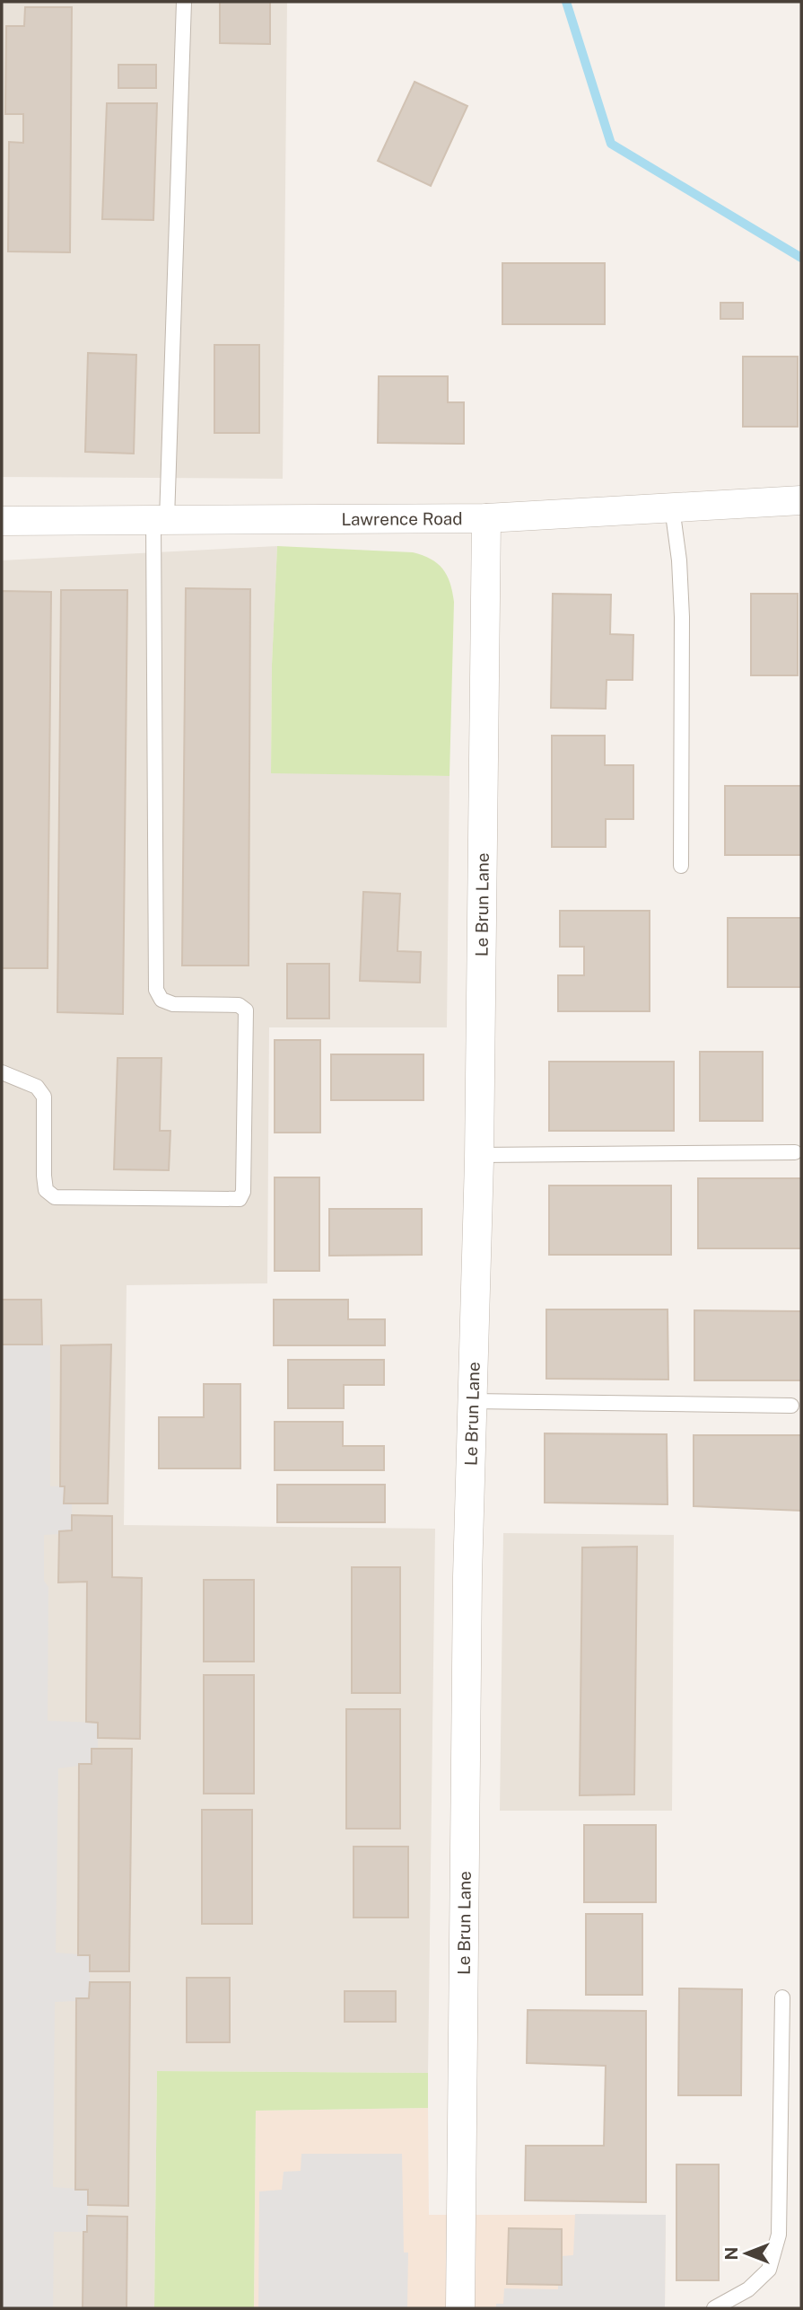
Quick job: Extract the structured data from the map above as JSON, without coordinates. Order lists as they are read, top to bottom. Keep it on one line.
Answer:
{"streets":{"street":["Lawrence Road","Le Brun Lane"]},"crossings":[["Lawrence Road","Le Brun Lane"]],"north":"left"}
